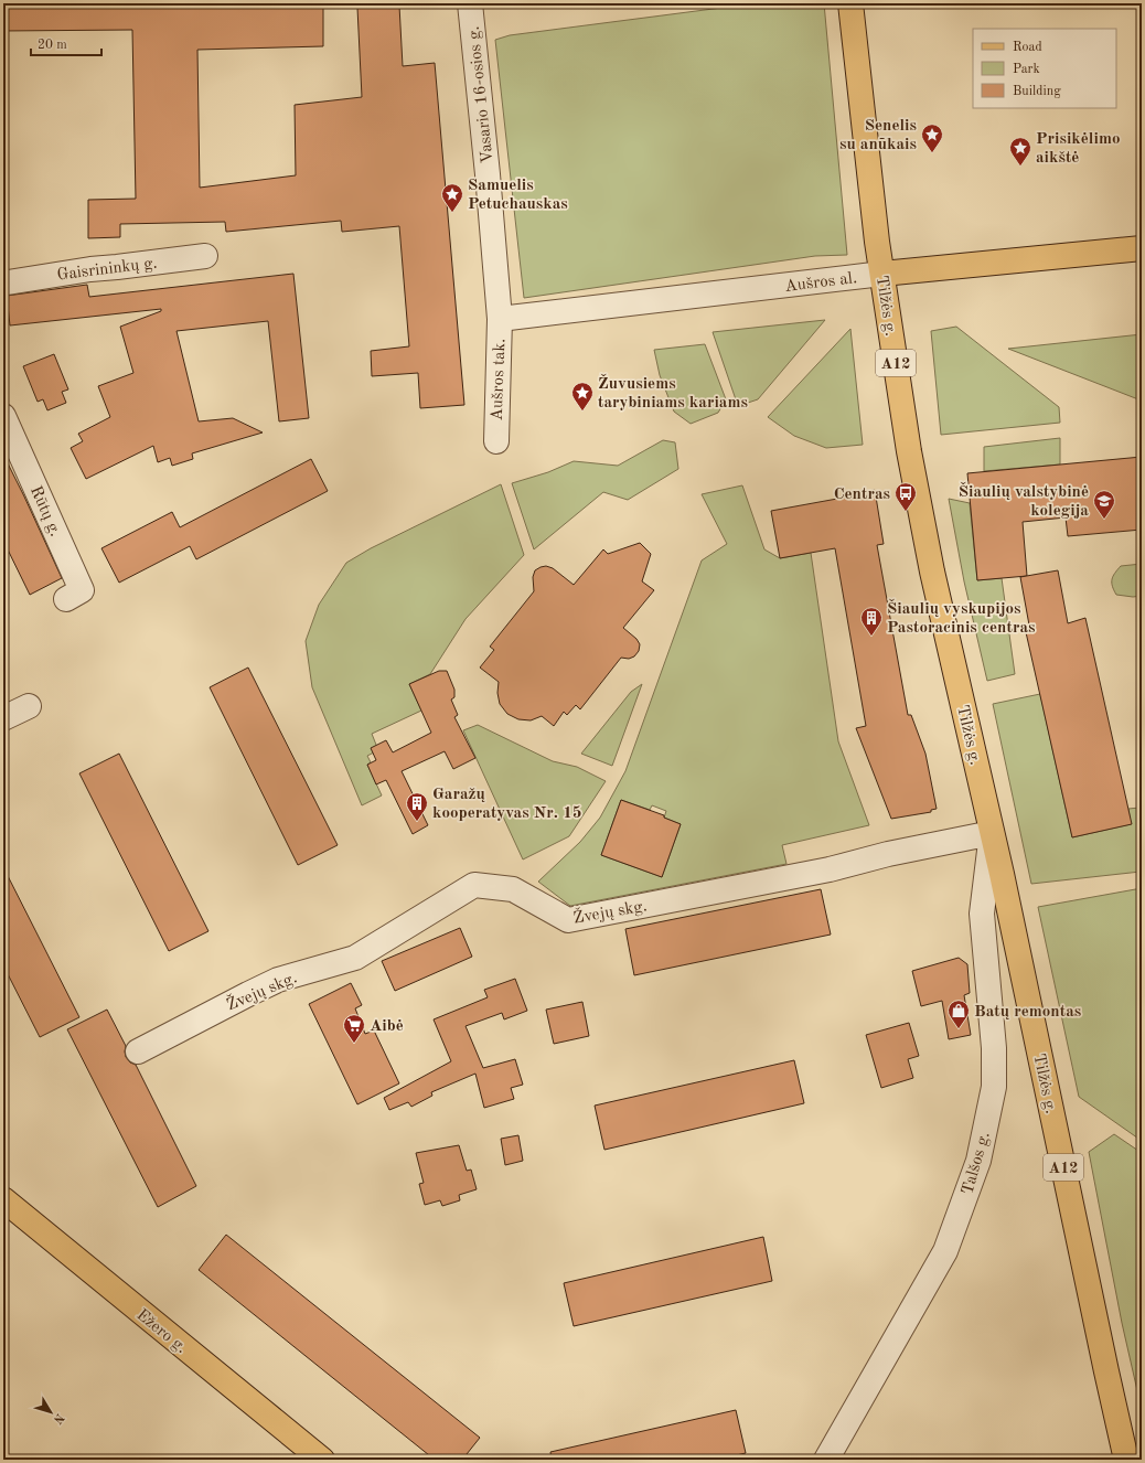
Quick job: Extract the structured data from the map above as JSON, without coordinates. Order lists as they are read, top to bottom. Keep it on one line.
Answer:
{"streets":{"main road":["Aušros al.","Tilžės g.","A12","Ežero g."],"street":["Vasario 16-osios g.","Gaisrininkų g.","Aušros tak.","Rūtų g.","Žvejų skg.","Talšos g."]},"crossings":[["Vasario 16-osios g.","Aušros al."],["Vasario 16-osios g.","Aušros tak."],["Aušros al.","Tilžės g."],["Aušros al.","Aušros tak."],["Tilžės g.","Žvejų skg."],["Tilžės g.","Talšos g."],["Žvejų skg.","Talšos g."]],"places":{"place":["Senelis su anūkais","Prisikėlimo aikštė","Samuelis Petuchauskas","Žuvusiems tarybiniams kariams"],"bus stop":["Centras"],"school or university":["Šiaulių valstybinė kolegija"],"building":["Šiaulių vyskupijos Pastoracinis centras","Garažų kooperatyvas Nr. 15"],"shop":["Batų remontas"],"supermarket":["Aibė"]},"legend":["Road","Park","Building"],"scale_bar":"20 m","north":"bottom right"}
